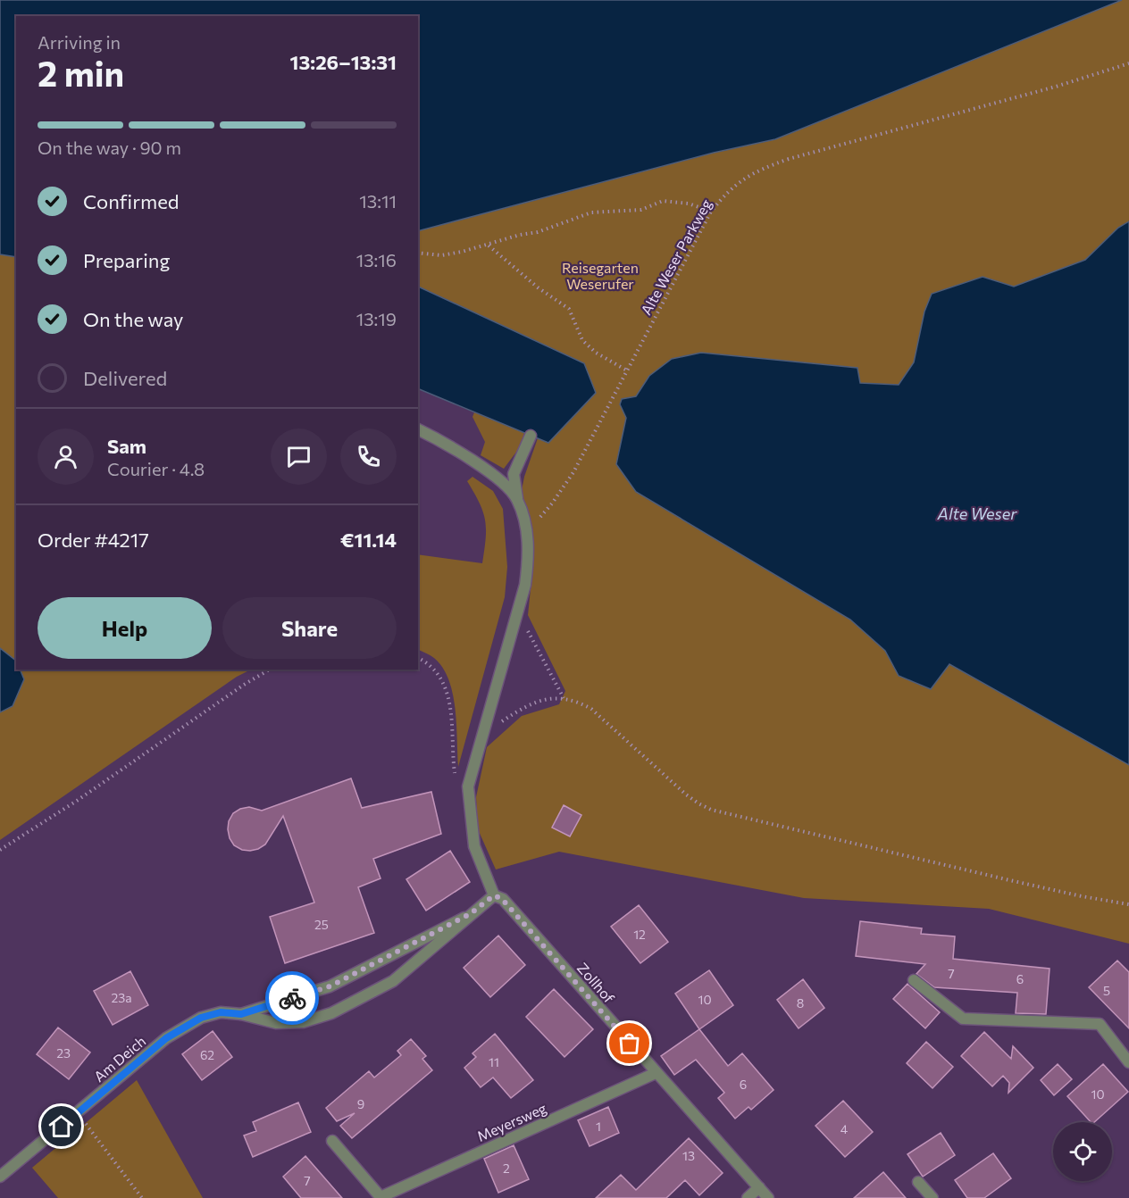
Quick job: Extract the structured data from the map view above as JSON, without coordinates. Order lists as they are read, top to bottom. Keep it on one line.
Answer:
{"streets":{"street":["Zollhof","Am Deich","Meyersweg"],"path":["Alte Weser Parkweg"]},"crossings":[["Zollhof","Am Deich"],["Zollhof","Meyersweg"]],"water":["Alte Weser"],"parks":["Reisegarten Weserufer"],"house_numbers":["25","12","7","6","5","23a","10","8","23","62","11","6","10","9","1","4","13","2","7"],"page":{"heading":["2 min","Arriving in","13:26–13:31"],"panel":["Sam","Courier · 4.8","Order #4217","€11.14"],"bar":"On the way · 90 m","list":[["Confirmed","13:11"],["Preparing","13:16"],["On the way","13:19"],"Delivered"],"buttons":["Help","Share"]}}
